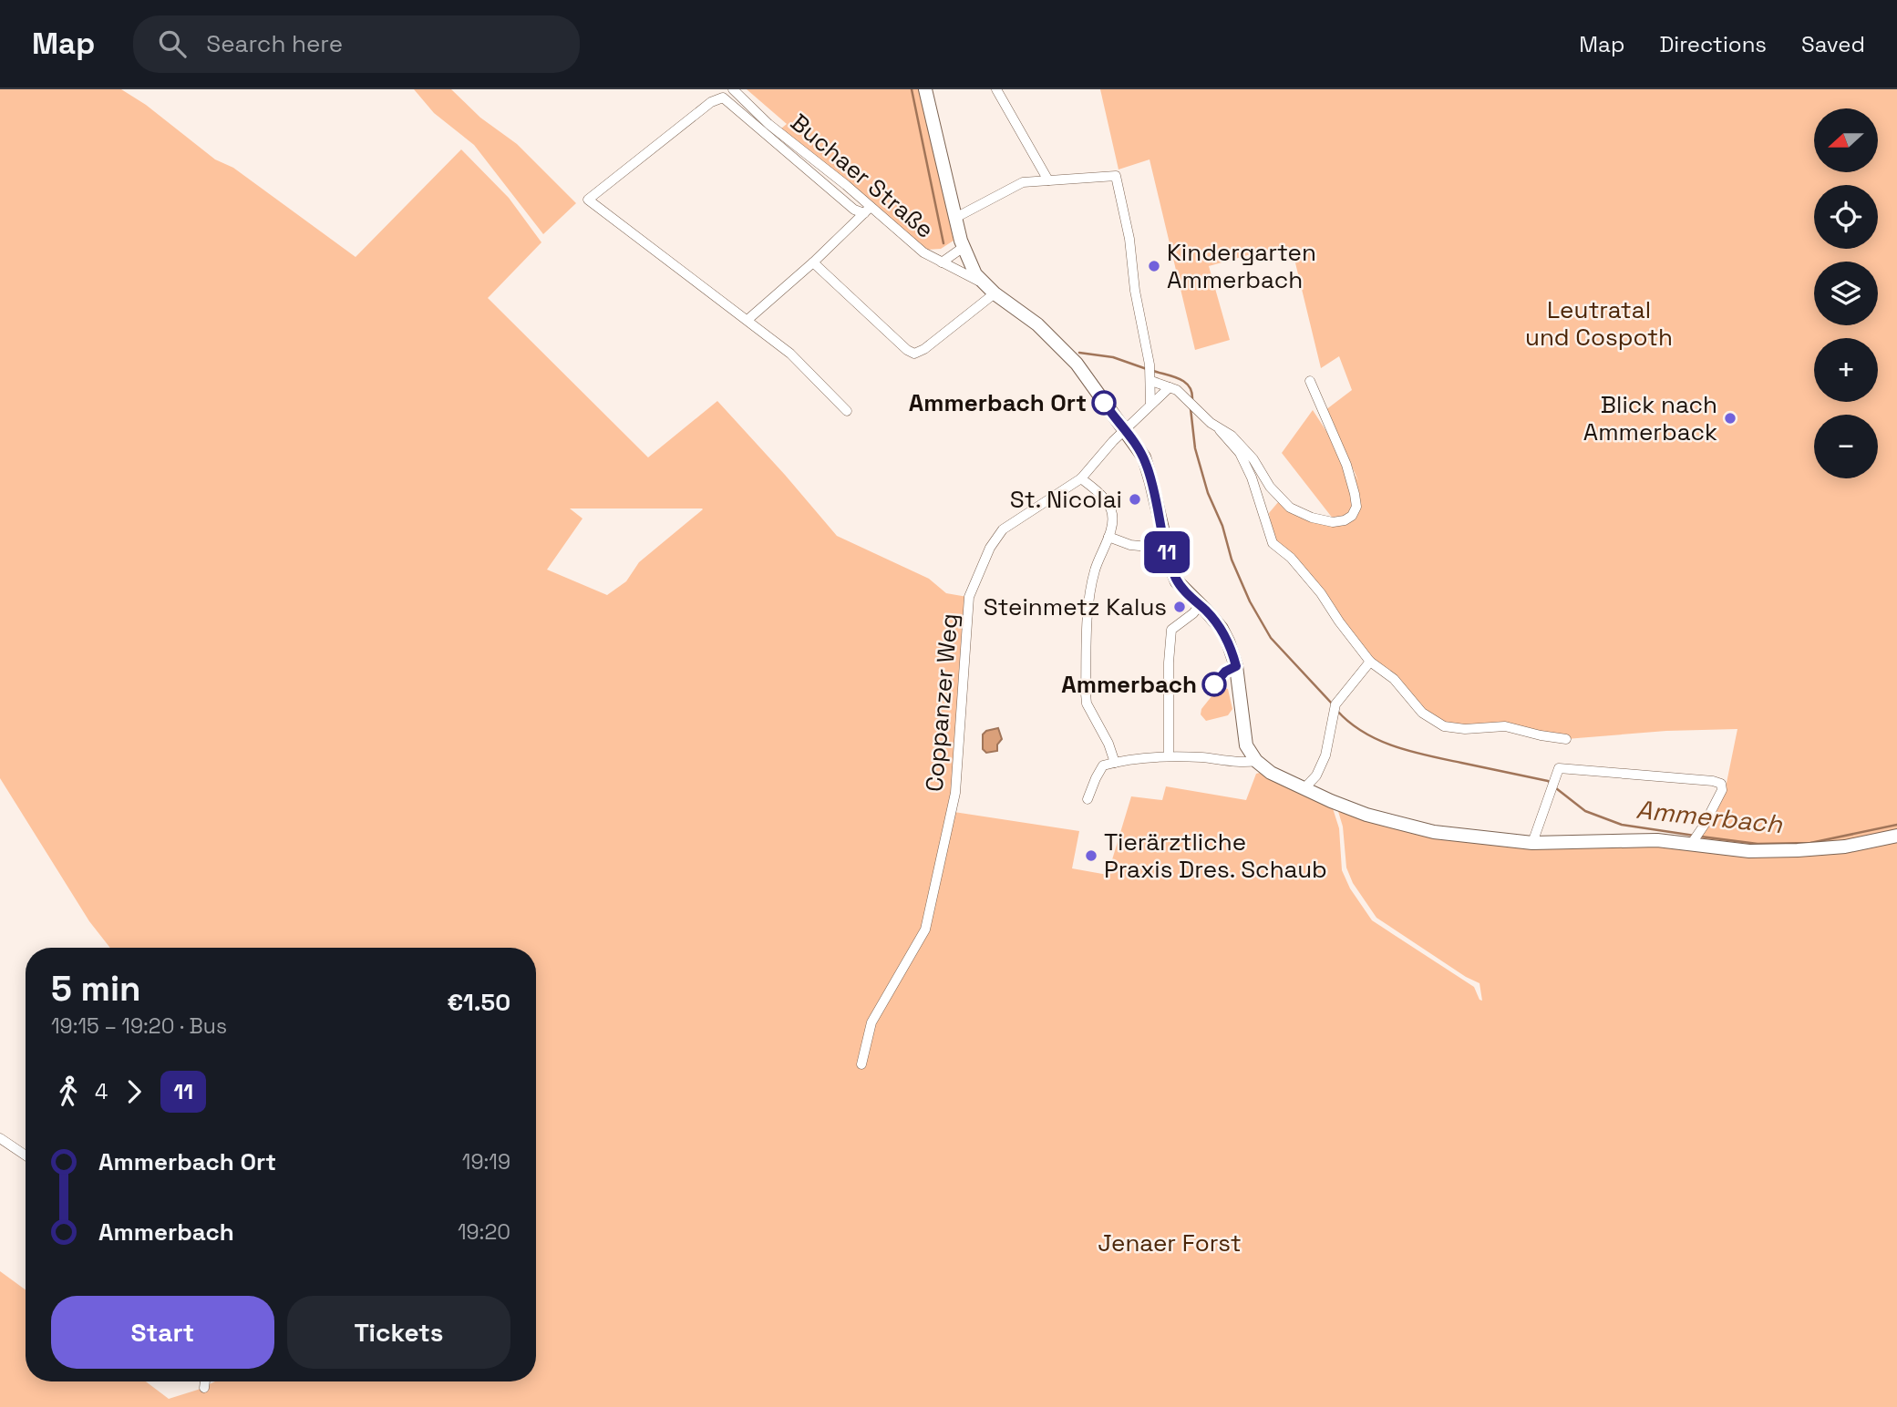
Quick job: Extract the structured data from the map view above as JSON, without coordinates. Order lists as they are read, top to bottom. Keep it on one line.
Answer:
{"streets":{"street":["Buchaer Straße","Coppanzer Weg"]},"water":["Ammerbach"],"parks":["Leutratal und Cospoth","Jenaer Forst"],"places":["Kindergarten Ammerbach","Ammerbach Ort","Blick nach Ammerback","St. Nicolai","Steinmetz Kalus","Ammerbach","Tierärztliche Praxis Dres. Schaub"],"lines":["bus line 11"],"north":"left","page":{"header":"Map","search":"Search here","nav":["Map","Directions","Saved"],"on_map":"11","map_buttons":["+","−"],"heading":["5 min","19:15 – 19:20 · Bus","€1.50"],"legs":["4","11"],"list":[{"name":"Ammerbach Ort","value":"19:19"},{"name":"Ammerbach","value":"19:20"}],"buttons":["Start","Tickets"]}}
